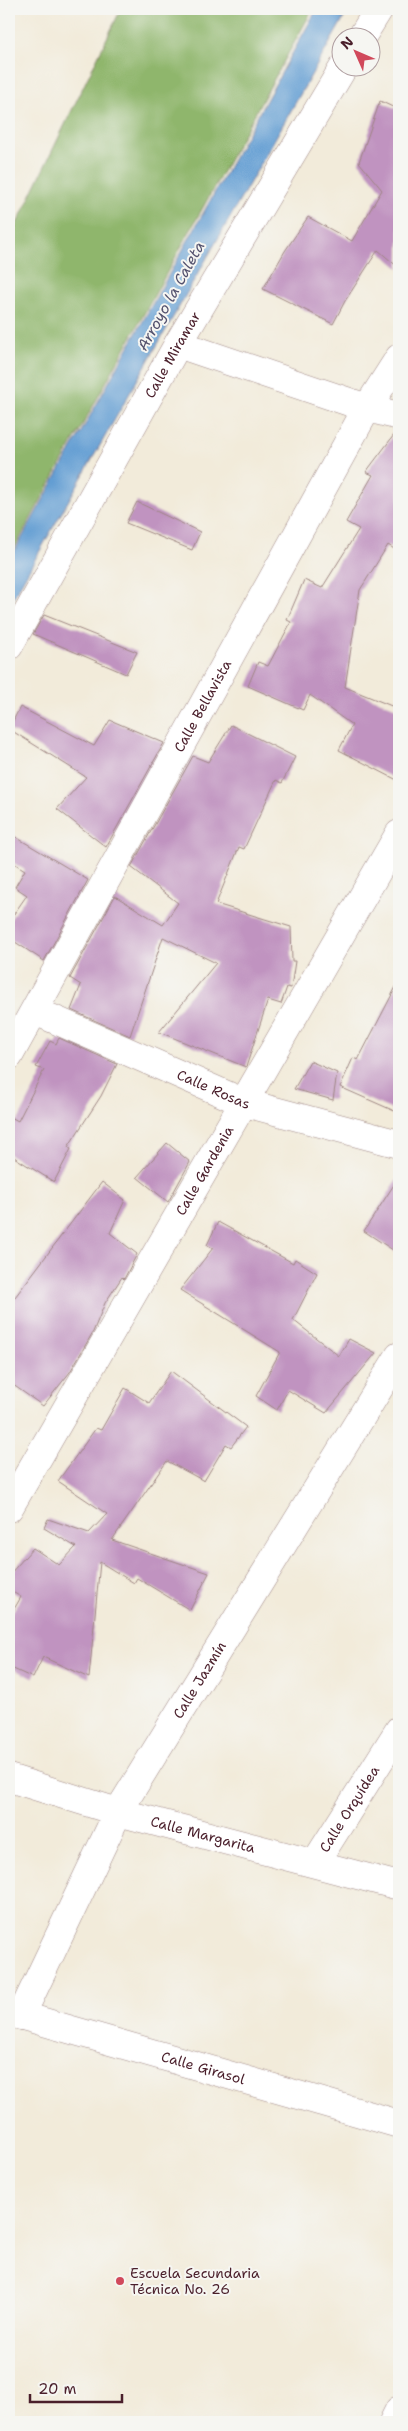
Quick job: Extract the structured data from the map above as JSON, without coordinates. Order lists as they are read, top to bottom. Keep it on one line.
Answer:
{"streets":{"street":["Calle Miramar","Calle Bellavista","Calle Rosas","Calle Gardenia","Calle Jazmín","Calle Orquídea","Calle Margarita","Calle Girasol"]},"crossings":[["Calle Bellavista","Calle Rosas"],["Calle Rosas","Calle Gardenia"],["Calle Jazmín","Calle Margarita"],["Calle Jazmín","Calle Girasol"],["Calle Orquídea","Calle Margarita"]],"water":["Arroyo la Caleta"],"places":["Escuela Secundaria Técnica No. 26"],"scale_bar":"20 m","north":"top left"}
